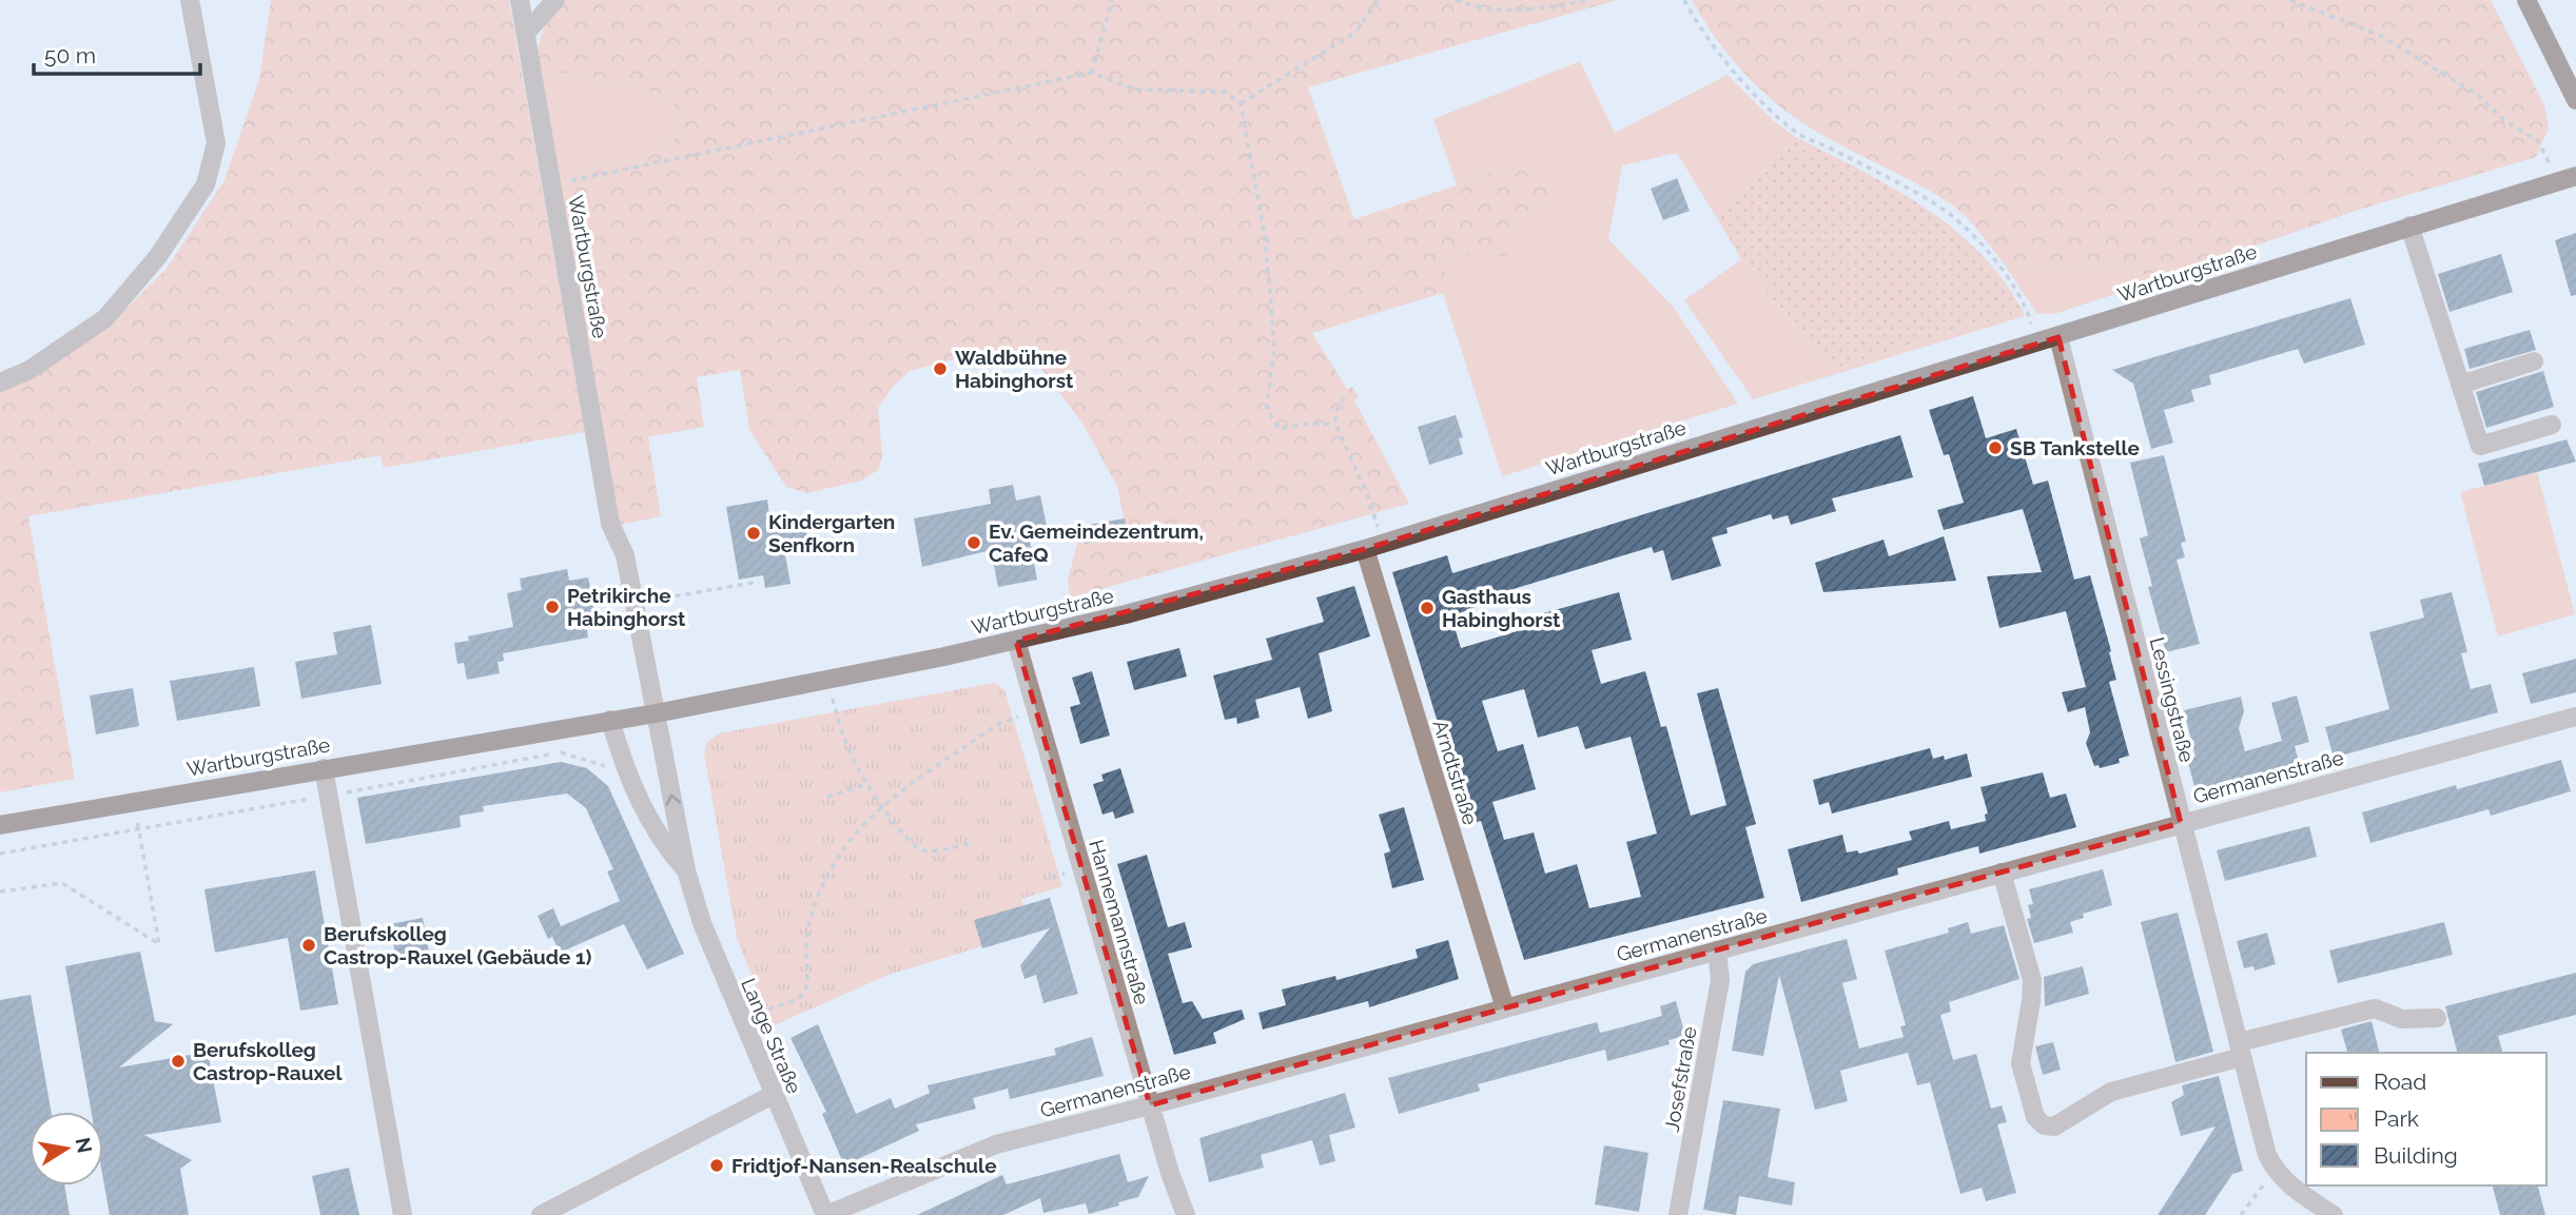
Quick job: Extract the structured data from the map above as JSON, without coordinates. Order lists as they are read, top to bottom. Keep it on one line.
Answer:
{"streets":{"main road":["Wartburgstraße"],"street":["Lessingstraße","Arndtstraße","Germanenstraße","Hannemannstraße","Lange Straße","Josefstraße"]},"crossings":[["Wartburgstraße","Lessingstraße"],["Wartburgstraße","Arndtstraße"],["Wartburgstraße","Hannemannstraße"],["Wartburgstraße","Lange Straße"],["Lessingstraße","Germanenstraße"],["Arndtstraße","Germanenstraße"],["Germanenstraße","Hannemannstraße"],["Germanenstraße","Lange Straße"],["Germanenstraße","Josefstraße"]],"places":["Waldbühne Habinghorst","SB Tankstelle","Kindergarten Senfkorn","Ev. Gemeindezentrum, CafeQ","Petrikirche Habinghorst","Gasthaus Habinghorst","Berufskolleg Castrop-Rauxel (Gebäude 1)","Berufskolleg Castrop-Rauxel","Fridtjof-Nansen-Realschule"],"legend":["Road","Park","Building"],"scale_bar":"50 m","north":"right"}
